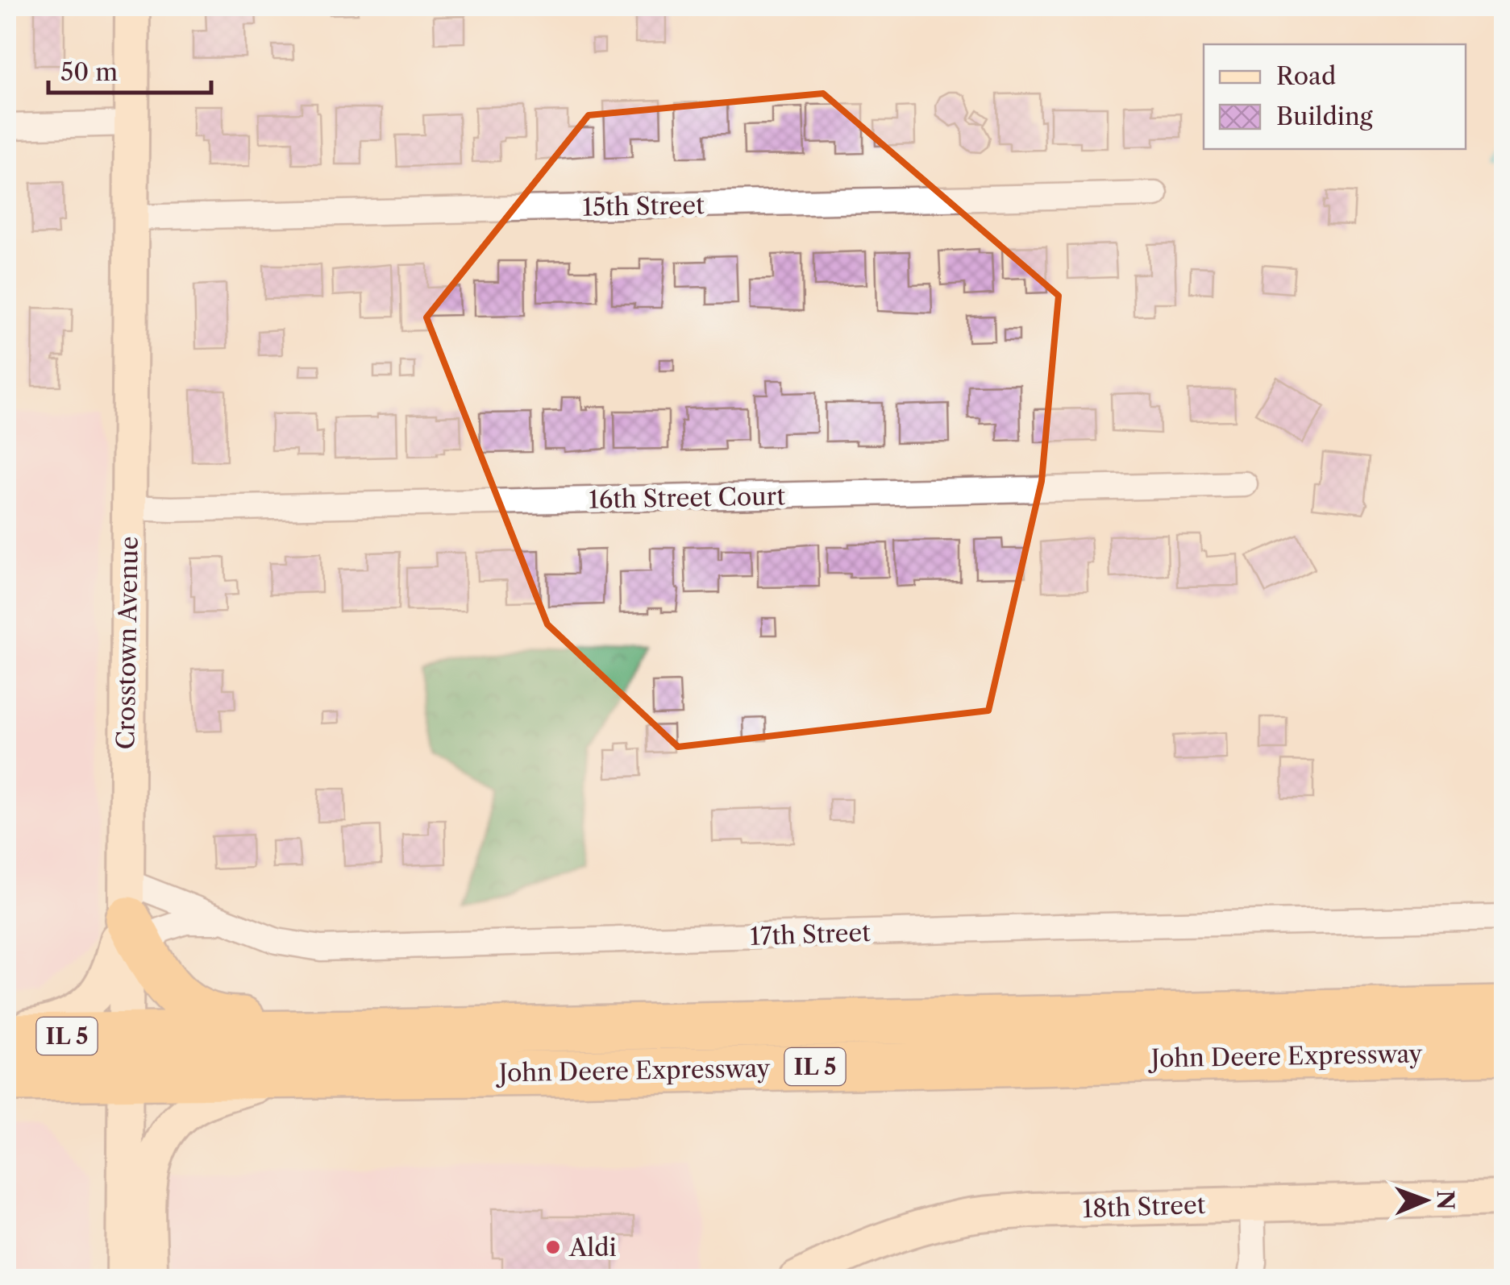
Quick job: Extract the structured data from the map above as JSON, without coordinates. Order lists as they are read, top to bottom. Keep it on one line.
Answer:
{"streets":{"highway":["IL 5","John Deere Expressway"],"street":["15th Street","16th Street Court","Crosstown Avenue","17th Street","18th Street"]},"crossings":[["15th Street","Crosstown Avenue"],["16th Street Court","Crosstown Avenue"],["Crosstown Avenue","17th Street"],["Crosstown Avenue","John Deere Expressway"]],"places":["Aldi"],"legend":["Road","Building"],"scale_bar":"50 m","north":"right"}
